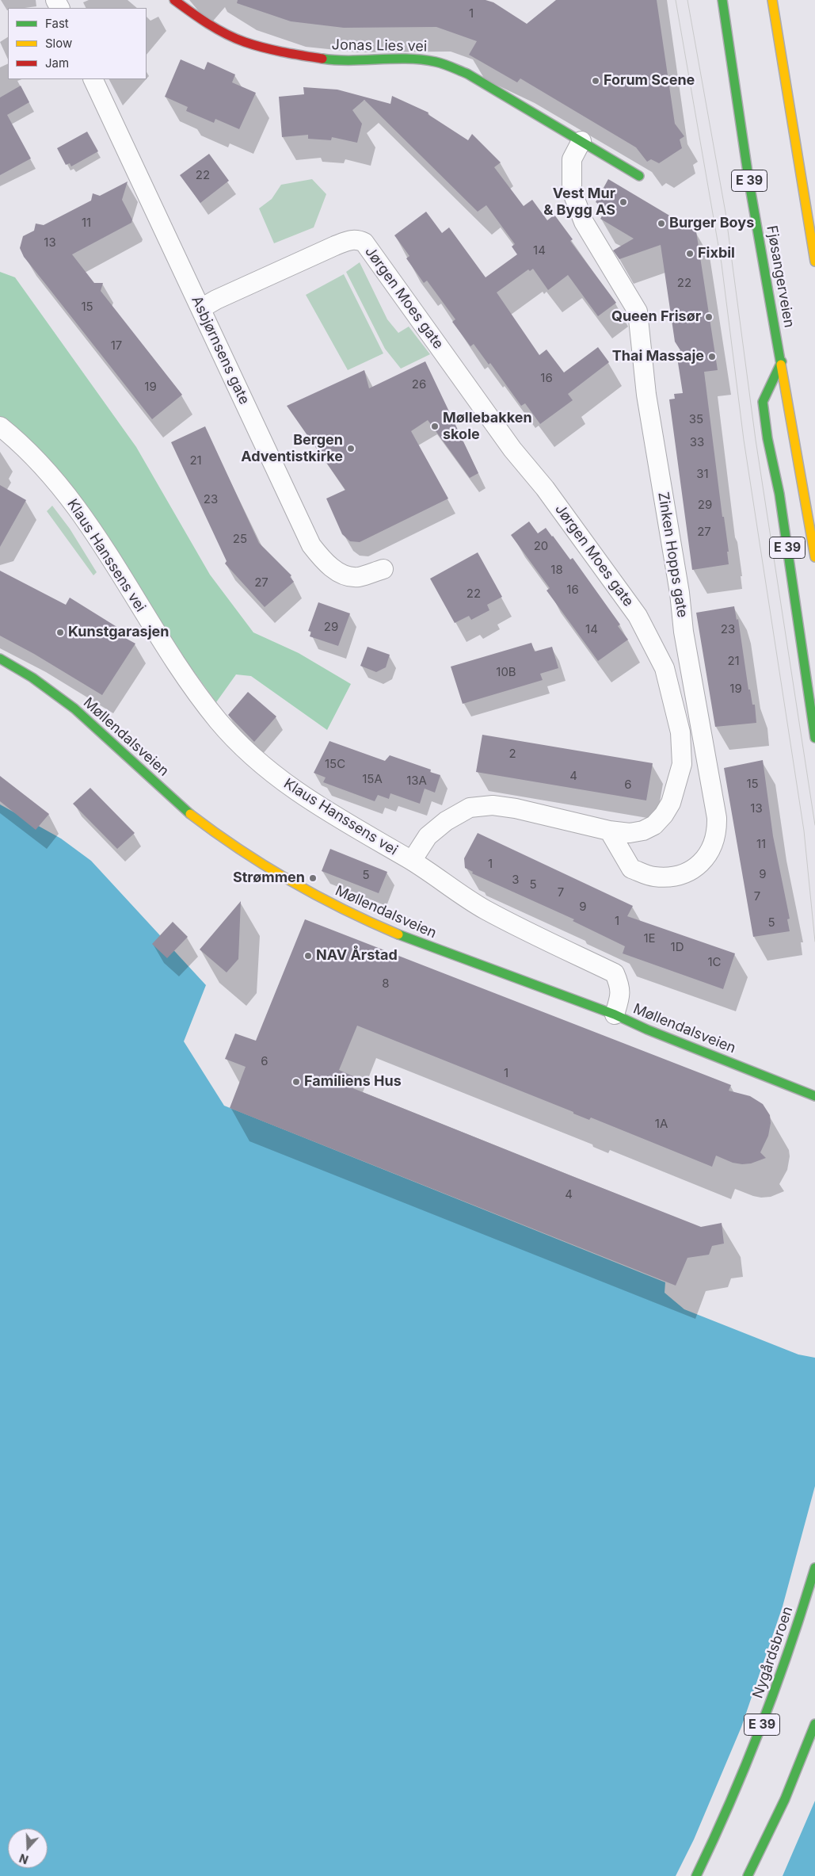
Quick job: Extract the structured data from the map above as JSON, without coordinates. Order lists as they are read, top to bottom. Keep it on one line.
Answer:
{"streets":{"main road":["Jonas Lies vei","E 39","Fjøsangerveien","Møllendalsveien","Nygårdsbroen"],"street":["Jørgen Moes gate","Asbjørnsens gate","Zinken Hopps gate","Klaus Hanssens vei"]},"crossings":[["Jonas Lies vei","Zinken Hopps gate"],["E 39","Fjøsangerveien"],["Jørgen Moes gate","Asbjørnsens gate"],["Jørgen Moes gate","Zinken Hopps gate"],["Jørgen Moes gate","Klaus Hanssens vei"],["Klaus Hanssens vei","Møllendalsveien"]],"places":["Forum Scene","Vest Mur & Bygg AS","Burger Boys","Fixbil","Queen Frisør","Thai Massaje","Møllebakken skole","Bergen Adventistkirke","Kunstgarasjen","Strømmen","NAV Årstad","Familiens Hus"],"house_numbers":["1","22","11","13","14","22","15","17","16","26","19","35","33","21","31","23","29","27","25","20","18","27","16","22","29","14","23","21","10B","19","2","15C","4","15A","13A","15","6","13","11","1","9","5","3","5","7","7","9","1","5","1E","1D","1C","8","6","1","1A","4"],"legend":["Fast","Slow","Jam"],"north":"bottom"}
